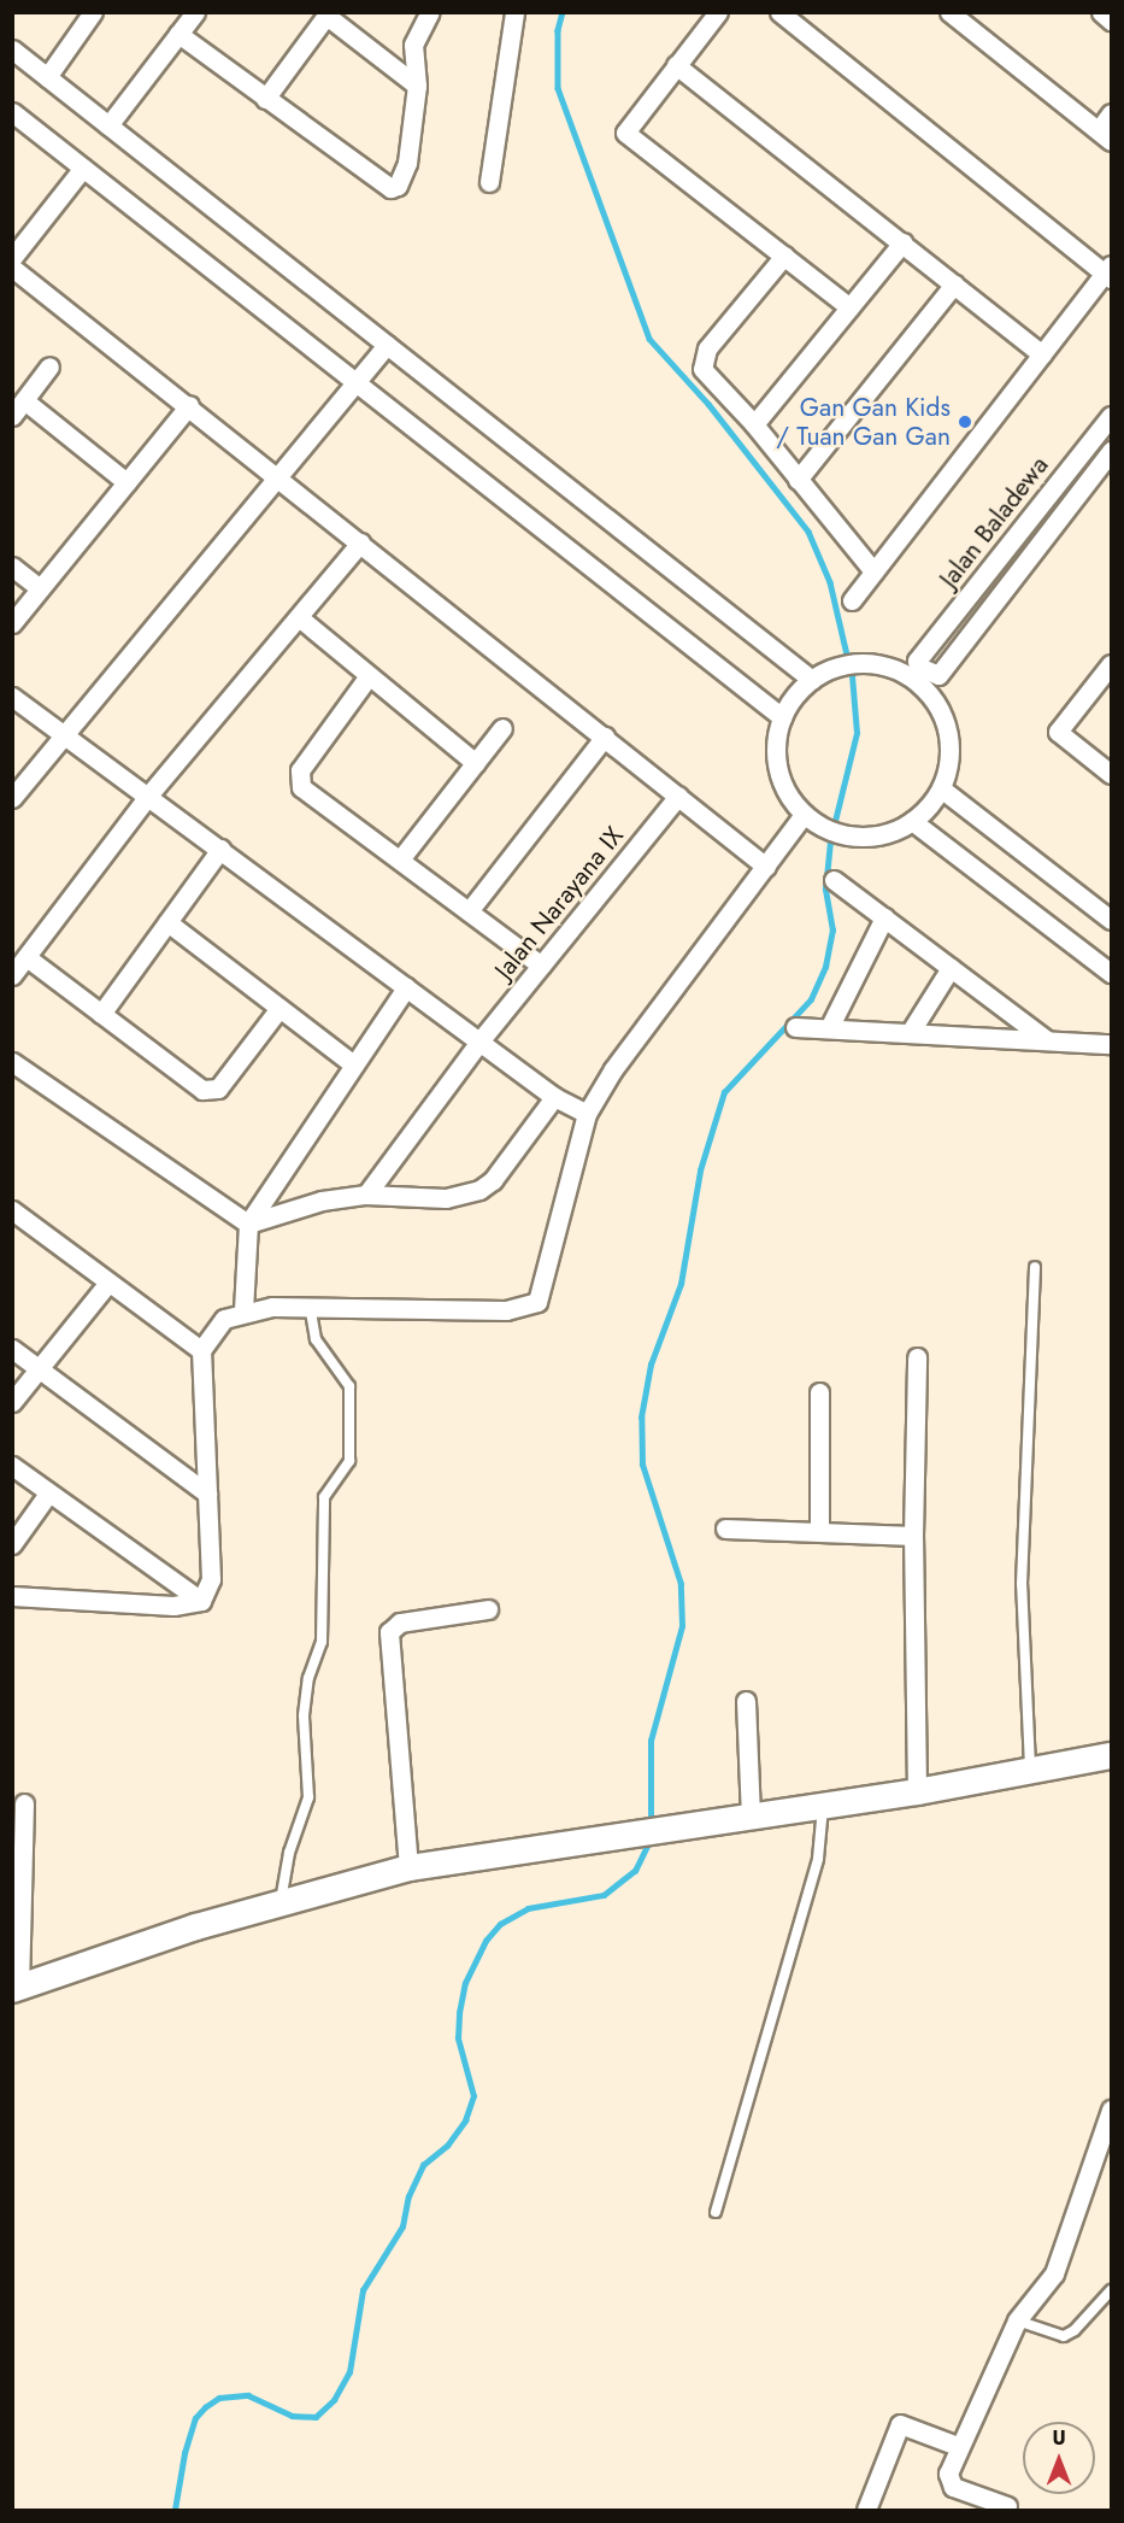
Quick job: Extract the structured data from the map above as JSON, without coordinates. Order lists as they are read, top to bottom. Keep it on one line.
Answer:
{"streets":{"street":["Jalan Baladewa","Jalan Narayana IX"]},"places":["Gan Gan Kids / Tuan Gan Gan"],"north":"top"}
